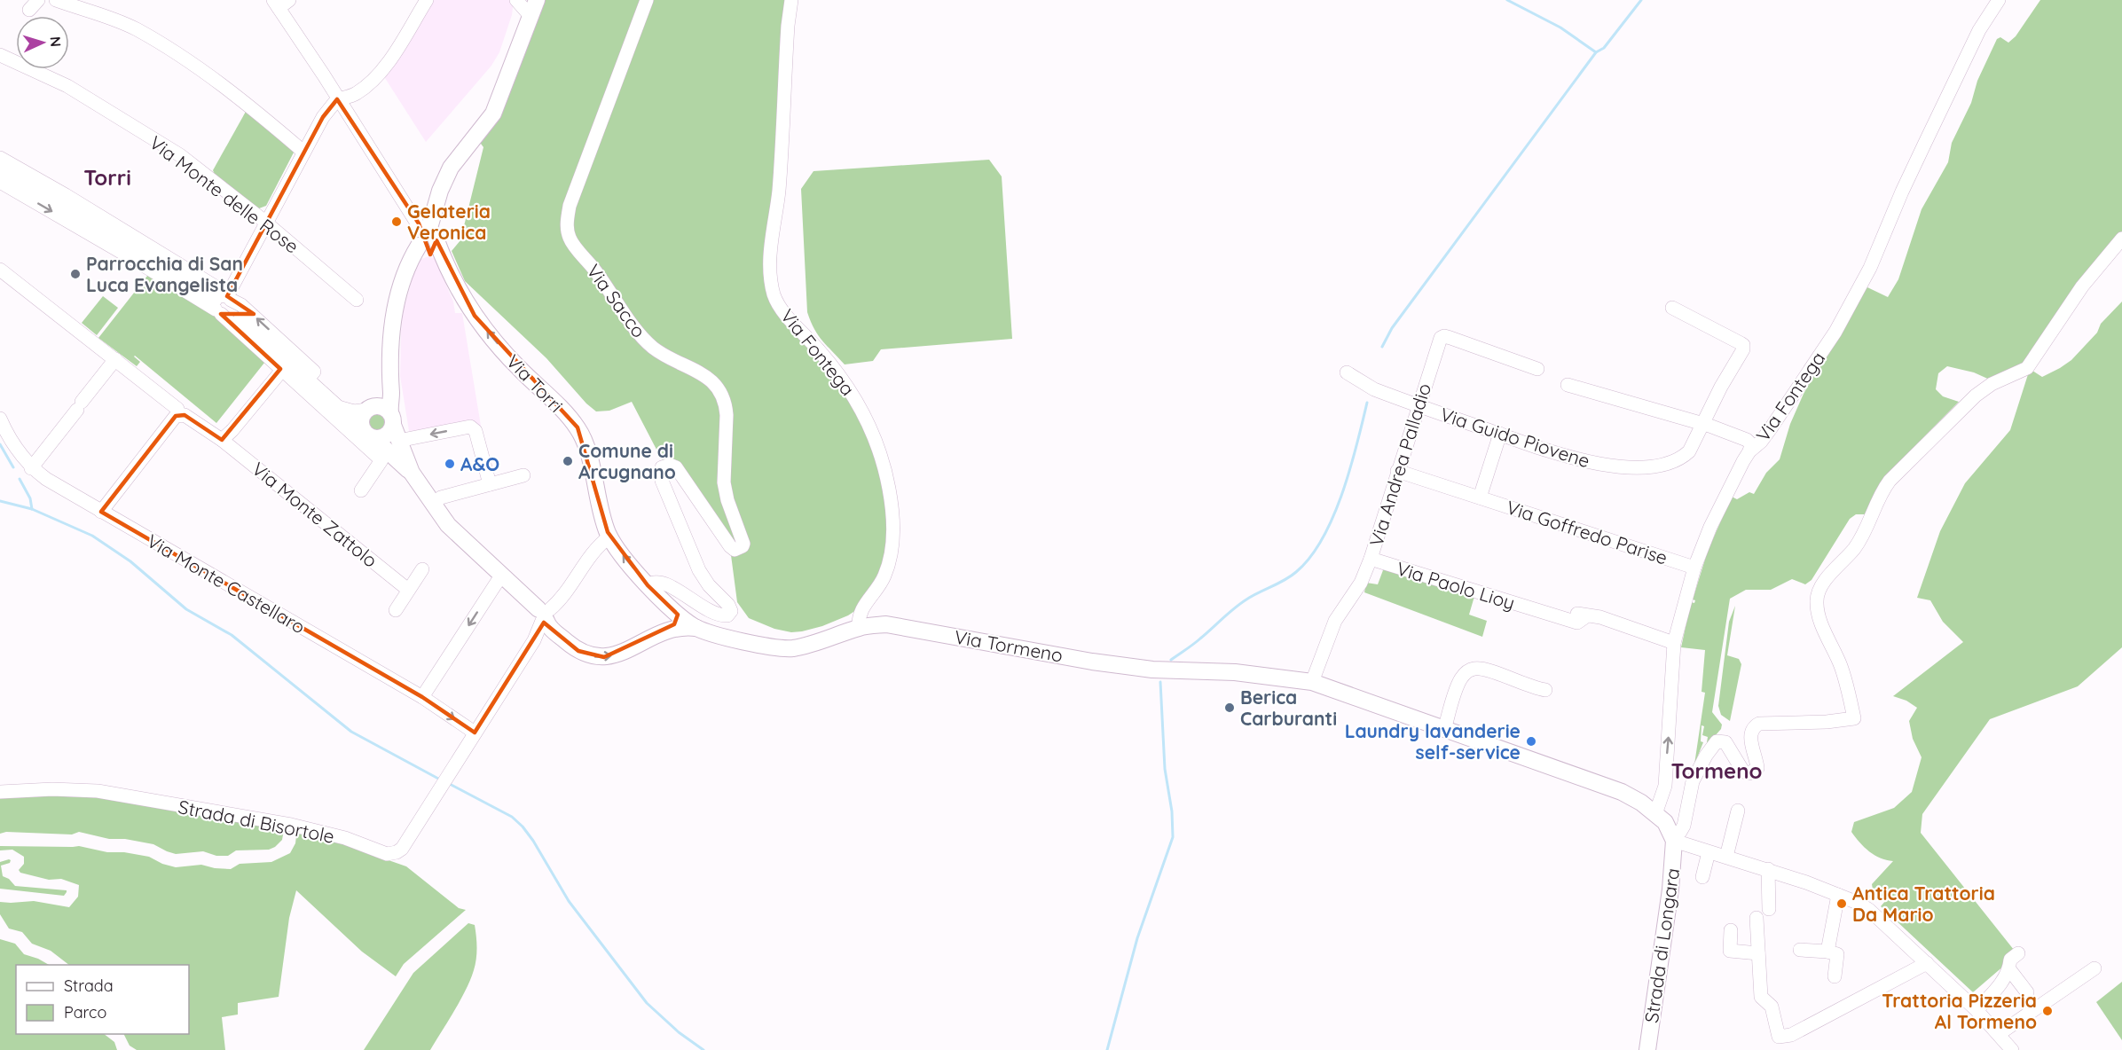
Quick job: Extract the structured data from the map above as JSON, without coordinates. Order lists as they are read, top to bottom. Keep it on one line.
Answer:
{"streets":{"main road":["Via Torri","Via Tormeno","Strada di Longara"],"street":["Via Monte delle Rose","Via Sacco","Via Fontega","Via Guido Piovene","Via Andrea Palladio","Via Monte Zattolo","Via Goffredo Parise","Via Monte Castellaro","Via Paolo Lioy","Strada di Bisortole"]},"crossings":[["Via Sacco","Via Tormeno"],["Via Fontega","Via Goffredo Parise"],["Via Fontega","Via Paolo Lioy"],["Via Fontega","Via Tormeno"],["Via Torri","Via Tormeno"],["Via Torri","Strada di Bisortole"],["Via Guido Piovene","Via Andrea Palladio"],["Via Andrea Palladio","Via Goffredo Parise"],["Via Andrea Palladio","Via Paolo Lioy"],["Via Andrea Palladio","Via Tormeno"],["Via Monte Castellaro","Strada di Bisortole"],["Via Tormeno","Strada di Bisortole"],["Via Tormeno","Strada di Longara"]],"one_way":["Via Torri"],"districts":["Torri","Tormeno"],"places":["Gelateria Veronica","Parrocchia di San Luca Evangelista","Comune di Arcugnano","A&O","Berica Carburanti","Laundry lavanderie self-service","Antica Trattoria Da Mario","Trattoria Pizzeria Al Tormeno"],"legend":["Strada","Parco"],"north":"right"}
